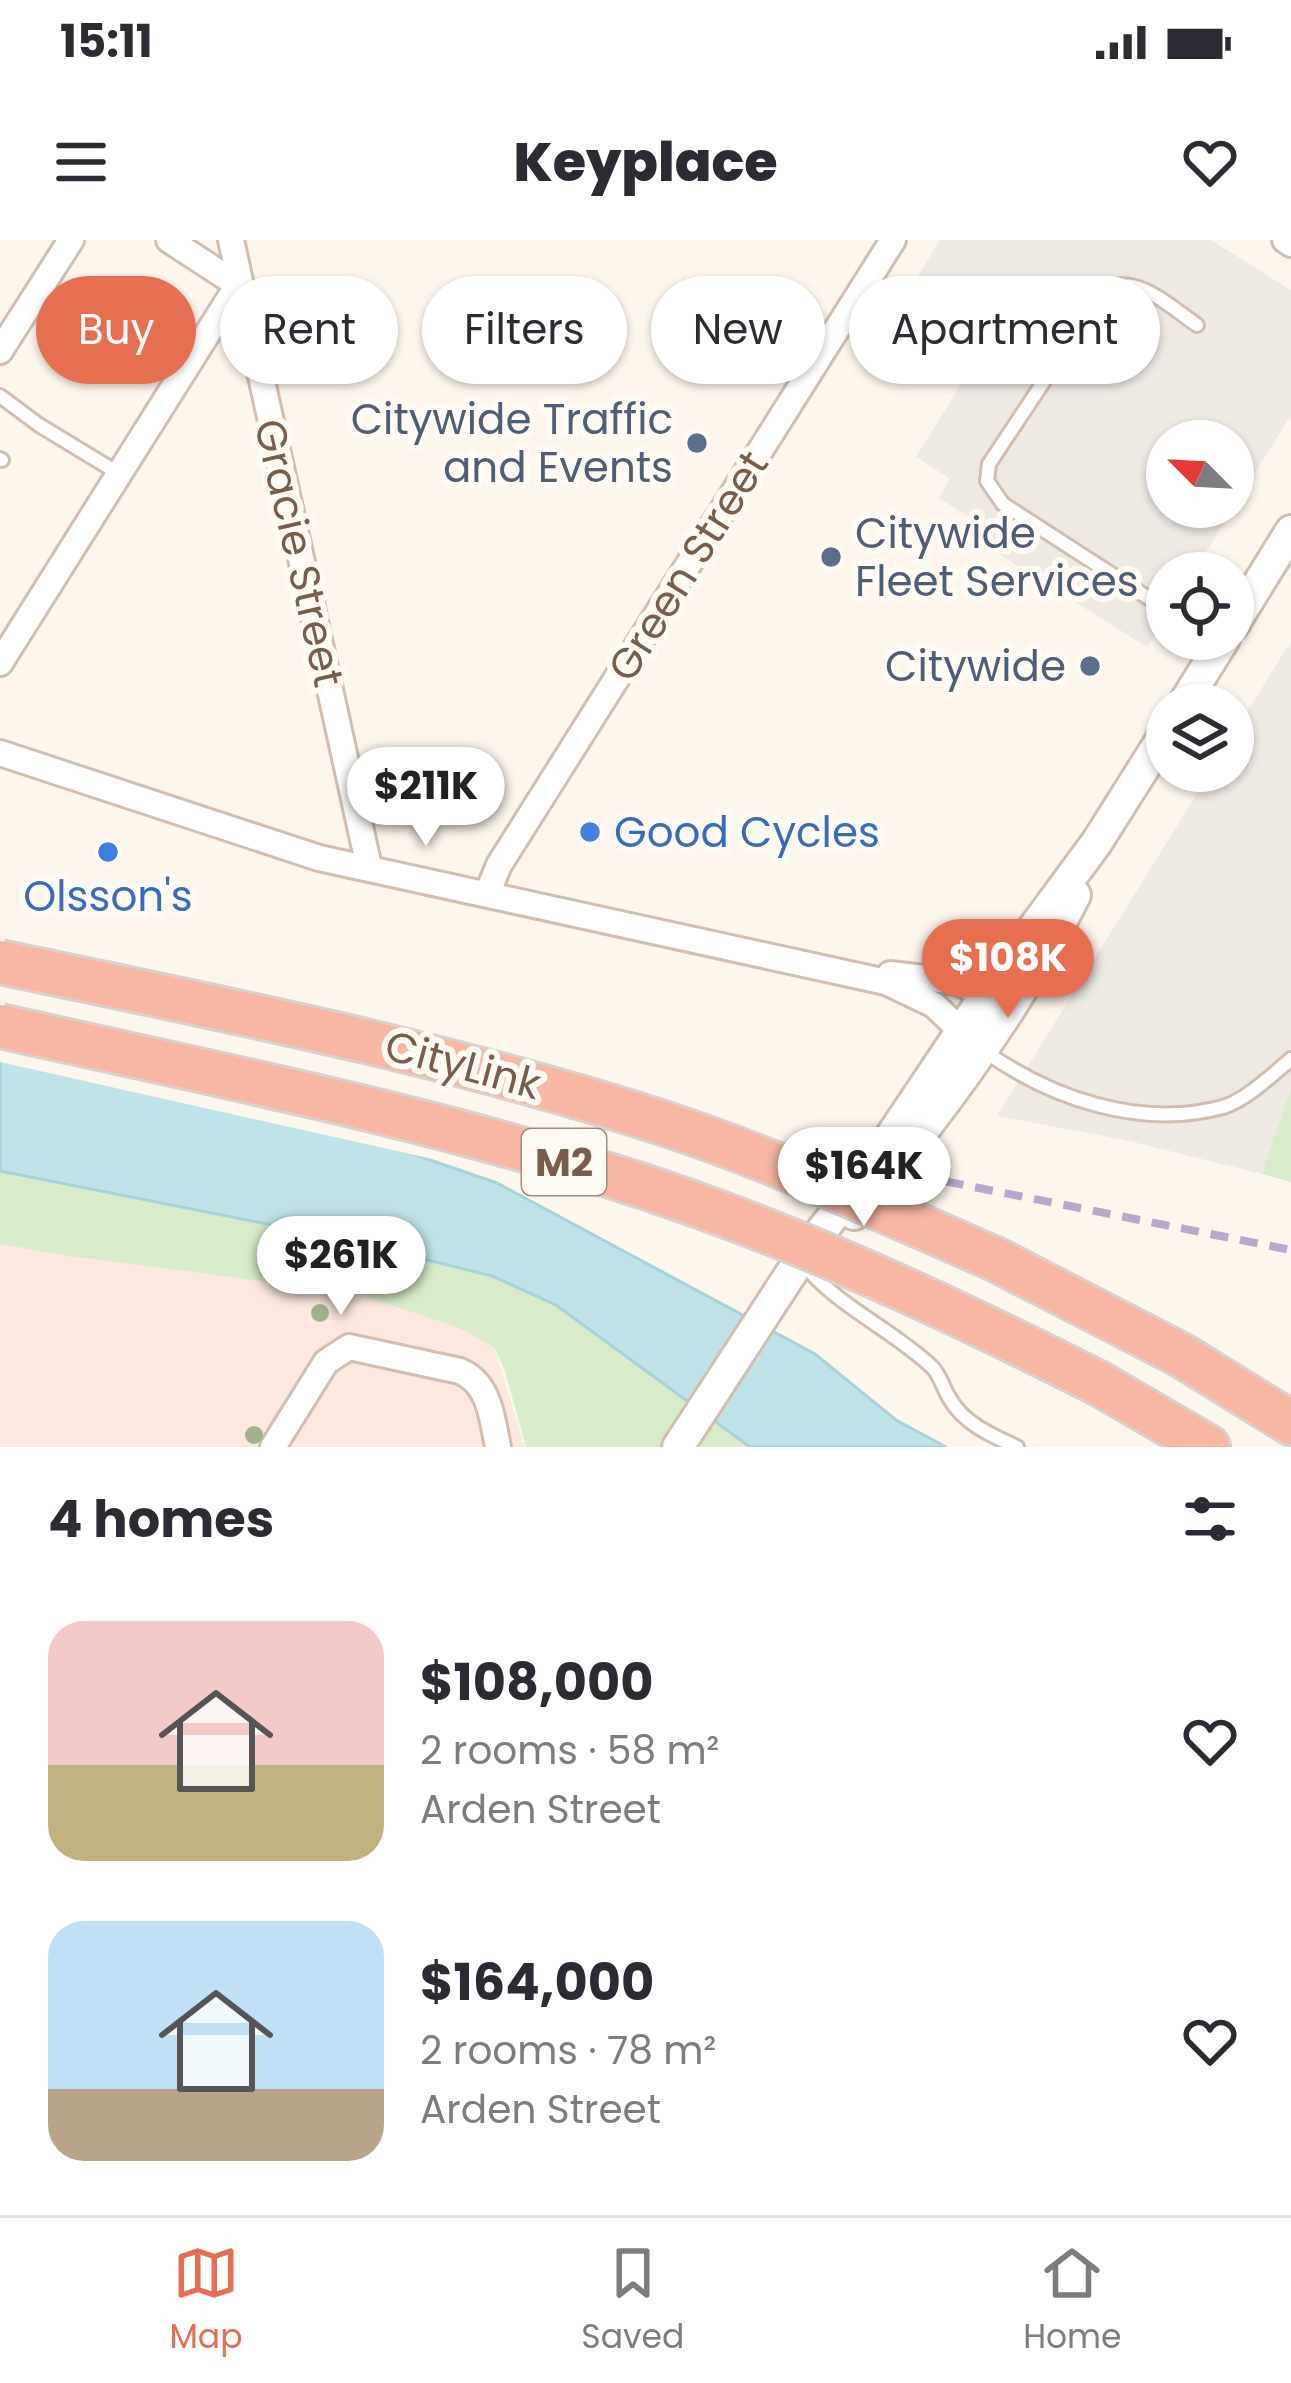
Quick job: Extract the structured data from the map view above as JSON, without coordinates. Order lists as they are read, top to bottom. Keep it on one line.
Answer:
{"streets":{"highway":["CityLink","M2"],"street":["Gracie Street","Green Street"]},"places":["Citywide Traffic and Events","Citywide Fleet Services","Citywide","Good Cycles","Olsson's"],"north":"top left","page":{"status":"15:11","header":"Keyplace","chip":["Buy","Rent","Filters","New","Apartment"],"price":["$211K","$108K","$164K","$261K"],"heading":"4 homes","list":[{"name":"$108,000","note":"2 rooms · 58 m² · Arden Street"},{"name":"$164,000","note":"2 rooms · 78 m² · Arden Street"}],"tabs":["Map","Saved","Home"]}}
